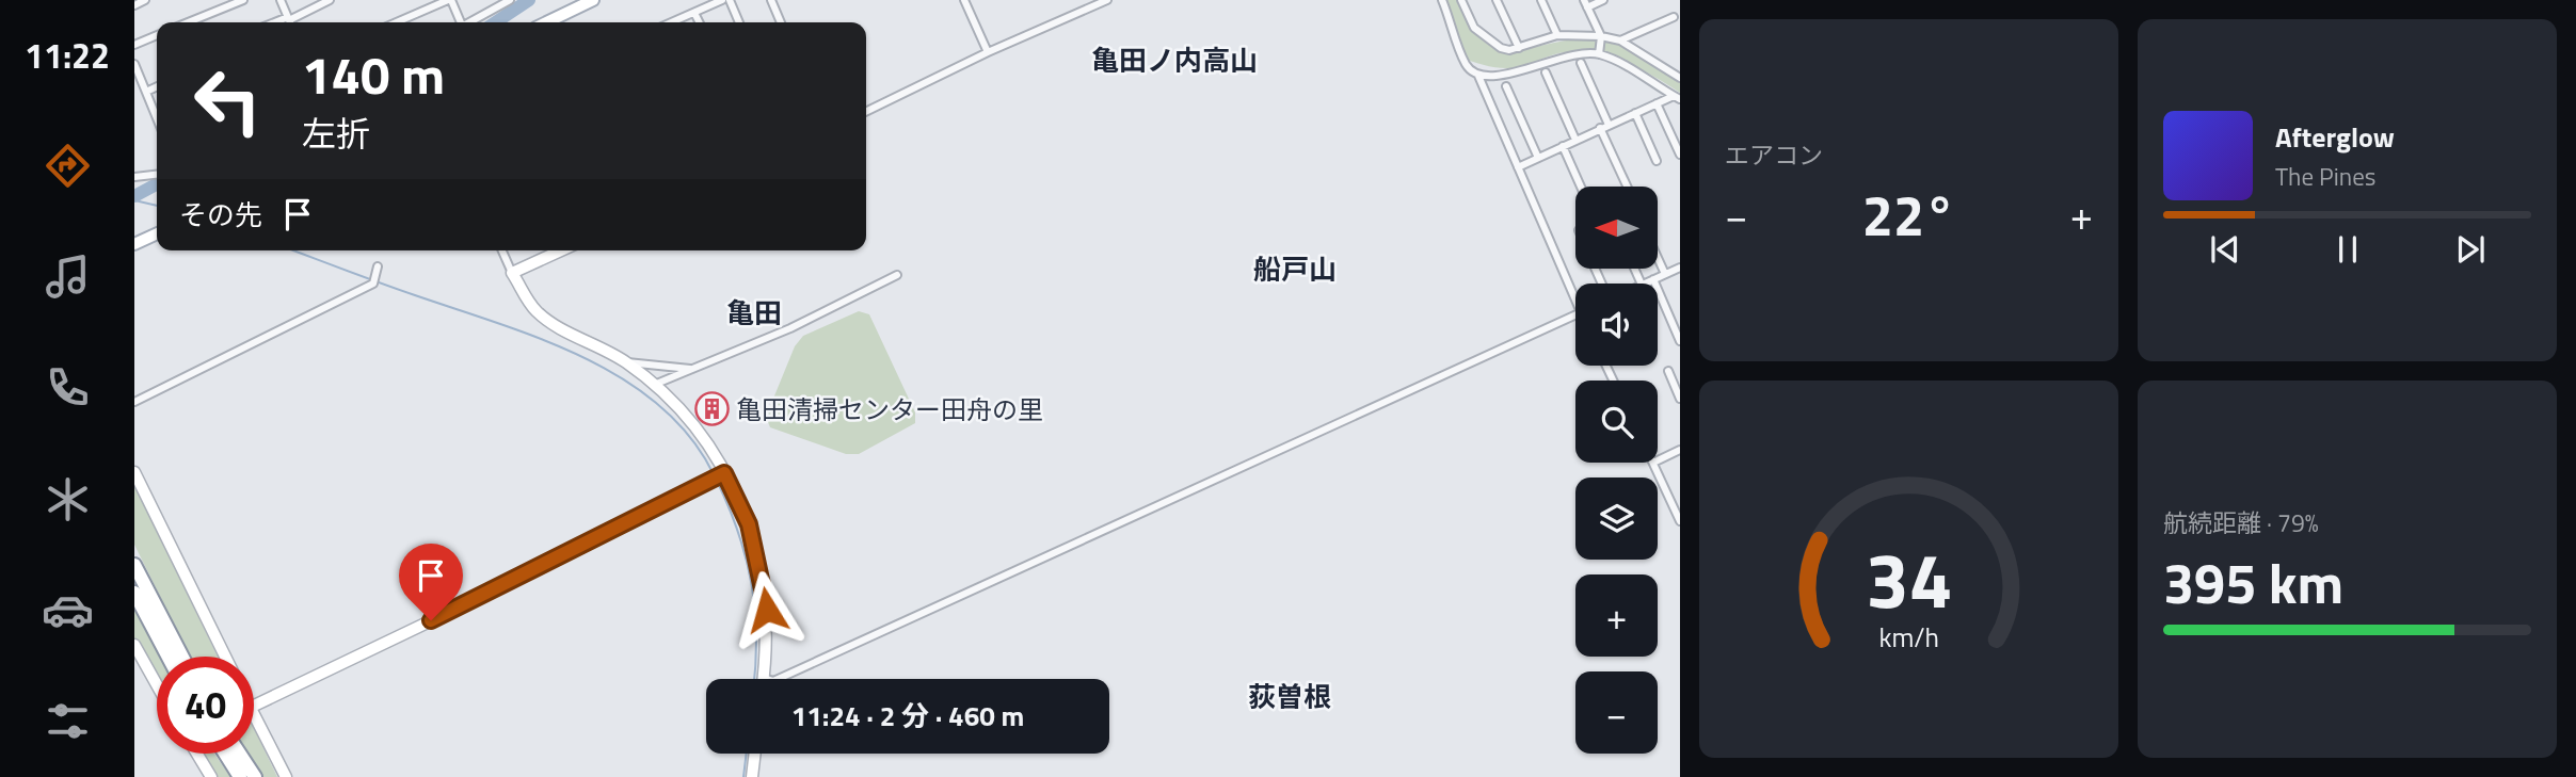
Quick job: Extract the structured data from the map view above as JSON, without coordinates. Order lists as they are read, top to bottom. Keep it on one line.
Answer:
{"districts":["亀田ノ内高山","船戸山","亀田","荻曽根"],"places":{"building":["亀田清掃センター田舟の里"]},"north":"left","page":{"tabs":"11:22","tile":["エアコン",["航続距離 · 79%","395 km"]],"turn":["140 m","左折"],"song":["Afterglow","The Pines"],"then":"その先","heat":["−","22°","+"],"map_buttons":["+","−"],"limit":"40","trip":"11:24 · 2 分 · 460 m","gauge":["34","km/h"]}}
